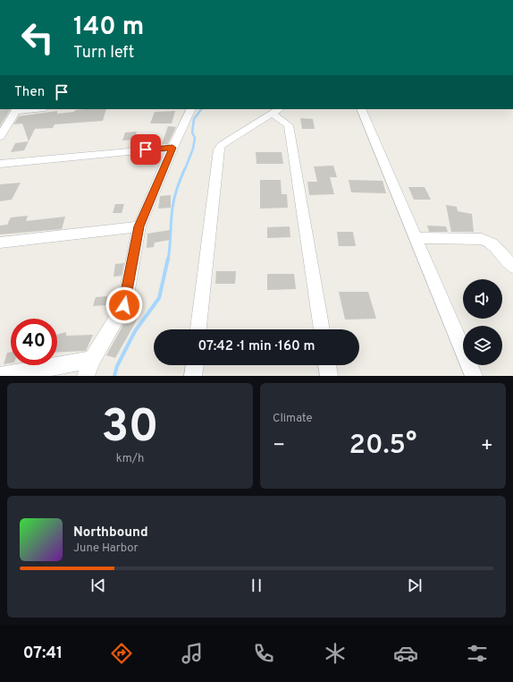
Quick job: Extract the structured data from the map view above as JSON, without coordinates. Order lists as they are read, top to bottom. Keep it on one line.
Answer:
{"page":{"turn":["140 m","Turn left"],"then":"Then","limit":"40","trip":"07:42 · 1 min · 160 m","tile":[["30","km/h"],"Climate"],"heat":["−","20.5°","+"],"song":["Northbound","June Harbor"],"tabs":"07:41"}}
